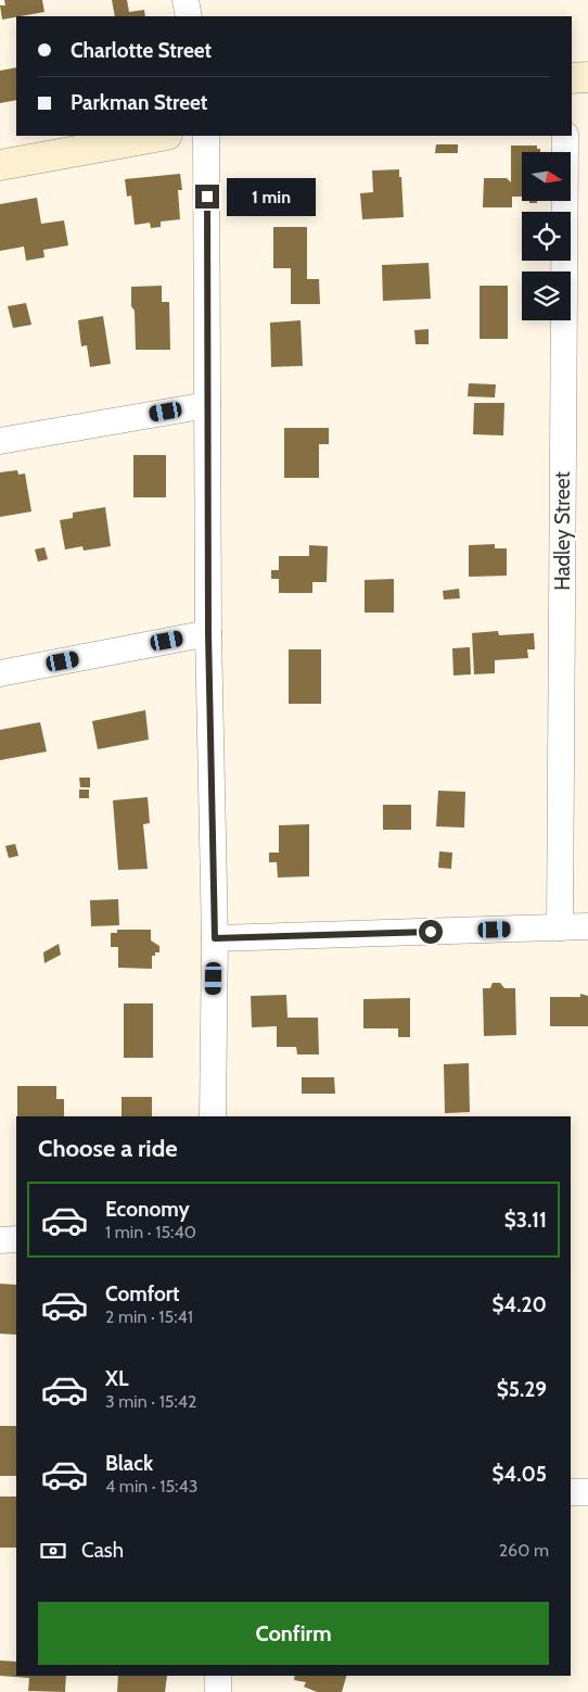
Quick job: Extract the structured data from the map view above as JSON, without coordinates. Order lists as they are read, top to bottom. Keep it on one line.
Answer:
{"streets":{"street":["Hadley Street"]},"north":"right","page":{"banner":["Charlotte Street","Parkman Street"],"bubble":"1 min","heading":"Choose a ride","list":[{"name":"Economy","note":"1 min · 15:40","value":"$3.11"},{"name":"Comfort","note":"2 min · 15:41","value":"$4.20"},{"name":"XL","note":"3 min · 15:42","value":"$5.29"},{"name":"Black","note":"4 min · 15:43","value":"$4.05"}],"pay":["Cash","260 m"],"buttons":"Confirm"}}
